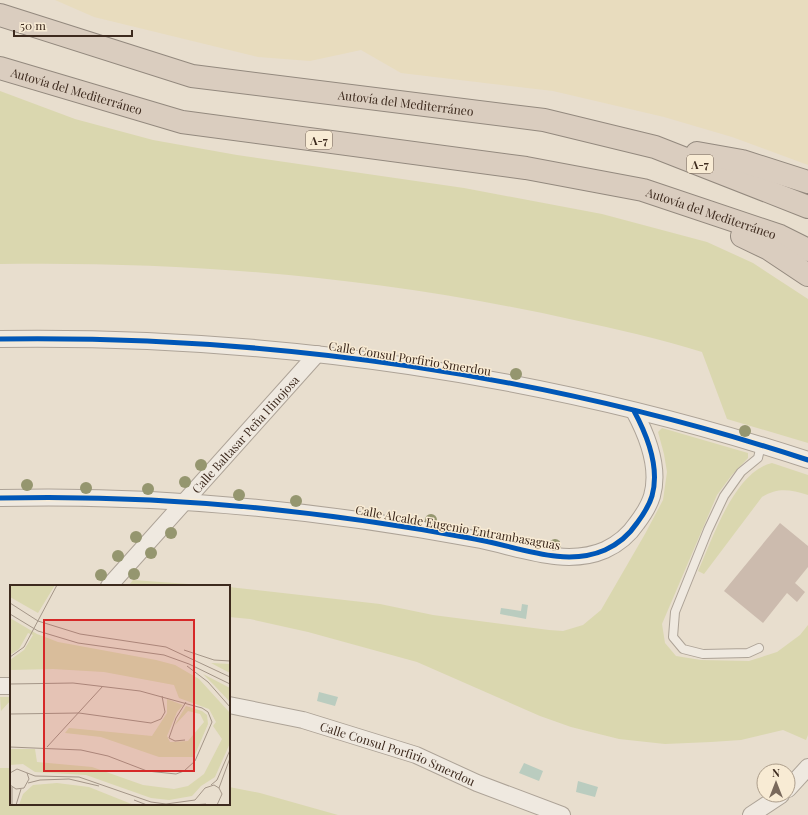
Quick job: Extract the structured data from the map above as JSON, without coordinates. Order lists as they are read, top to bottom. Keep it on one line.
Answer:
{"streets":{"highway":["Autovía del Mediterráneo","A-7"],"street":["Calle Consul Porfirio Smerdou","Calle Baltasar Peña Hinojosa","Calle Alcalde Eugenio Entrambasaguas"]},"crossings":[["Calle Consul Porfirio Smerdou","Calle Baltasar Peña Hinojosa"],["Calle Consul Porfirio Smerdou","Calle Alcalde Eugenio Entrambasaguas"],["Calle Baltasar Peña Hinojosa","Calle Alcalde Eugenio Entrambasaguas"]],"scale_bar":"50 m","north":"top"}
